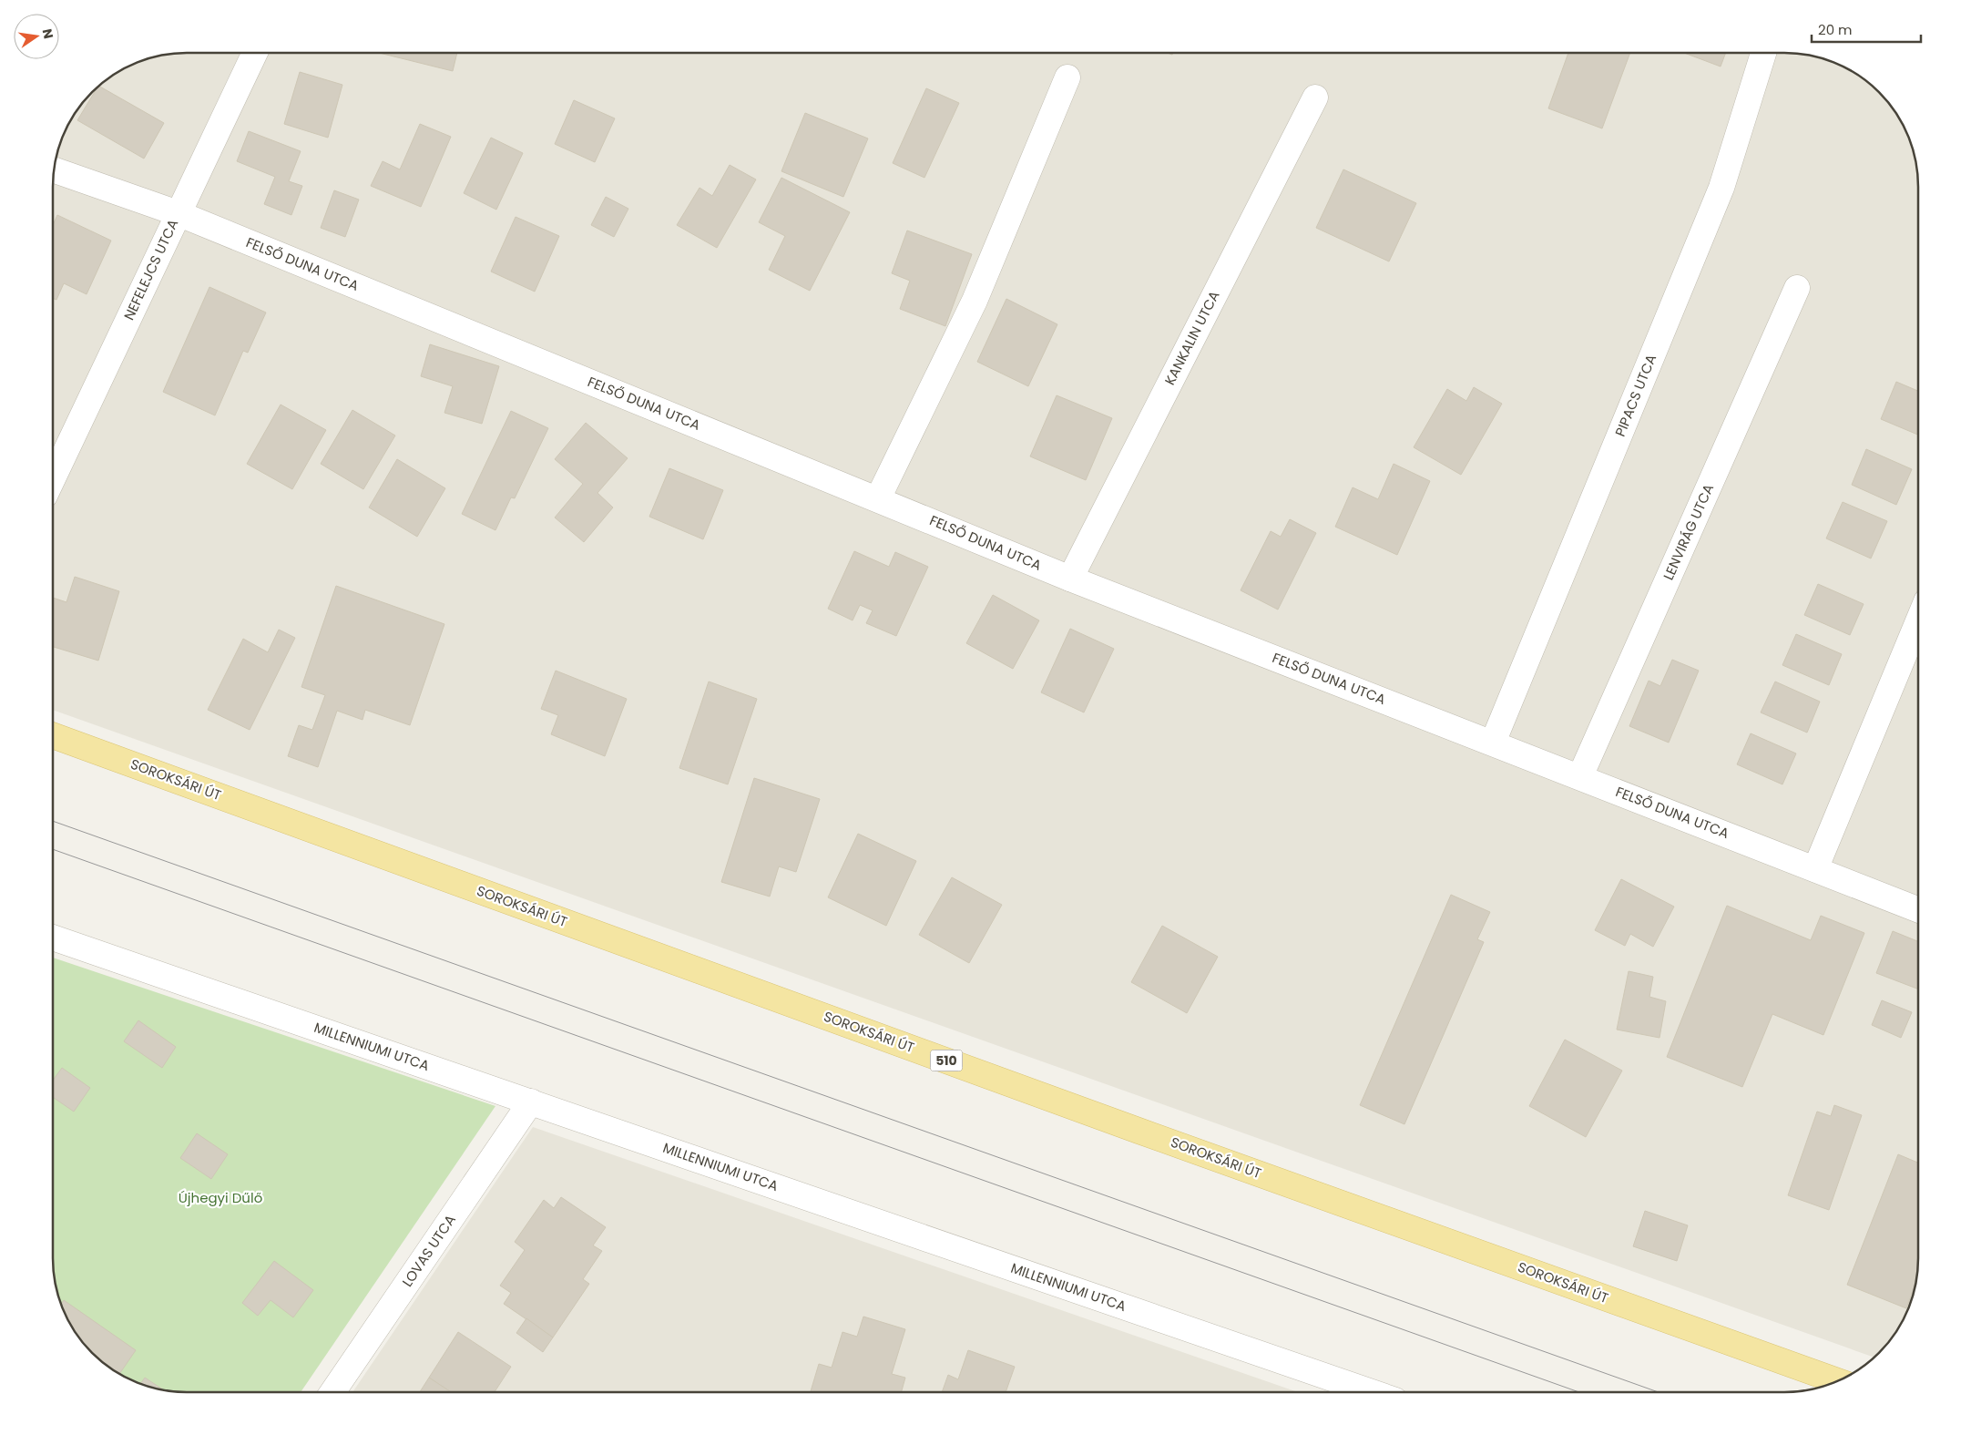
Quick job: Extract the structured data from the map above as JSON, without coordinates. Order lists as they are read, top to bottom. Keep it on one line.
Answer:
{"streets":{"main road":["SOROKSÁRI ÚT","510"],"street":["FELSŐ DUNA UTCA","NEFELEJCS UTCA","KANKALIN UTCA","PIPACS UTCA","LENVIRÁG UTCA","MILLENNIUMI UTCA","LOVAS UTCA"]},"crossings":[["FELSŐ DUNA UTCA","NEFELEJCS UTCA"],["FELSŐ DUNA UTCA","KANKALIN UTCA"],["FELSŐ DUNA UTCA","PIPACS UTCA"],["FELSŐ DUNA UTCA","LENVIRÁG UTCA"],["MILLENNIUMI UTCA","LOVAS UTCA"]],"parks":["Újhegyi Dűlő"],"scale_bar":"20 m","north":"right"}
